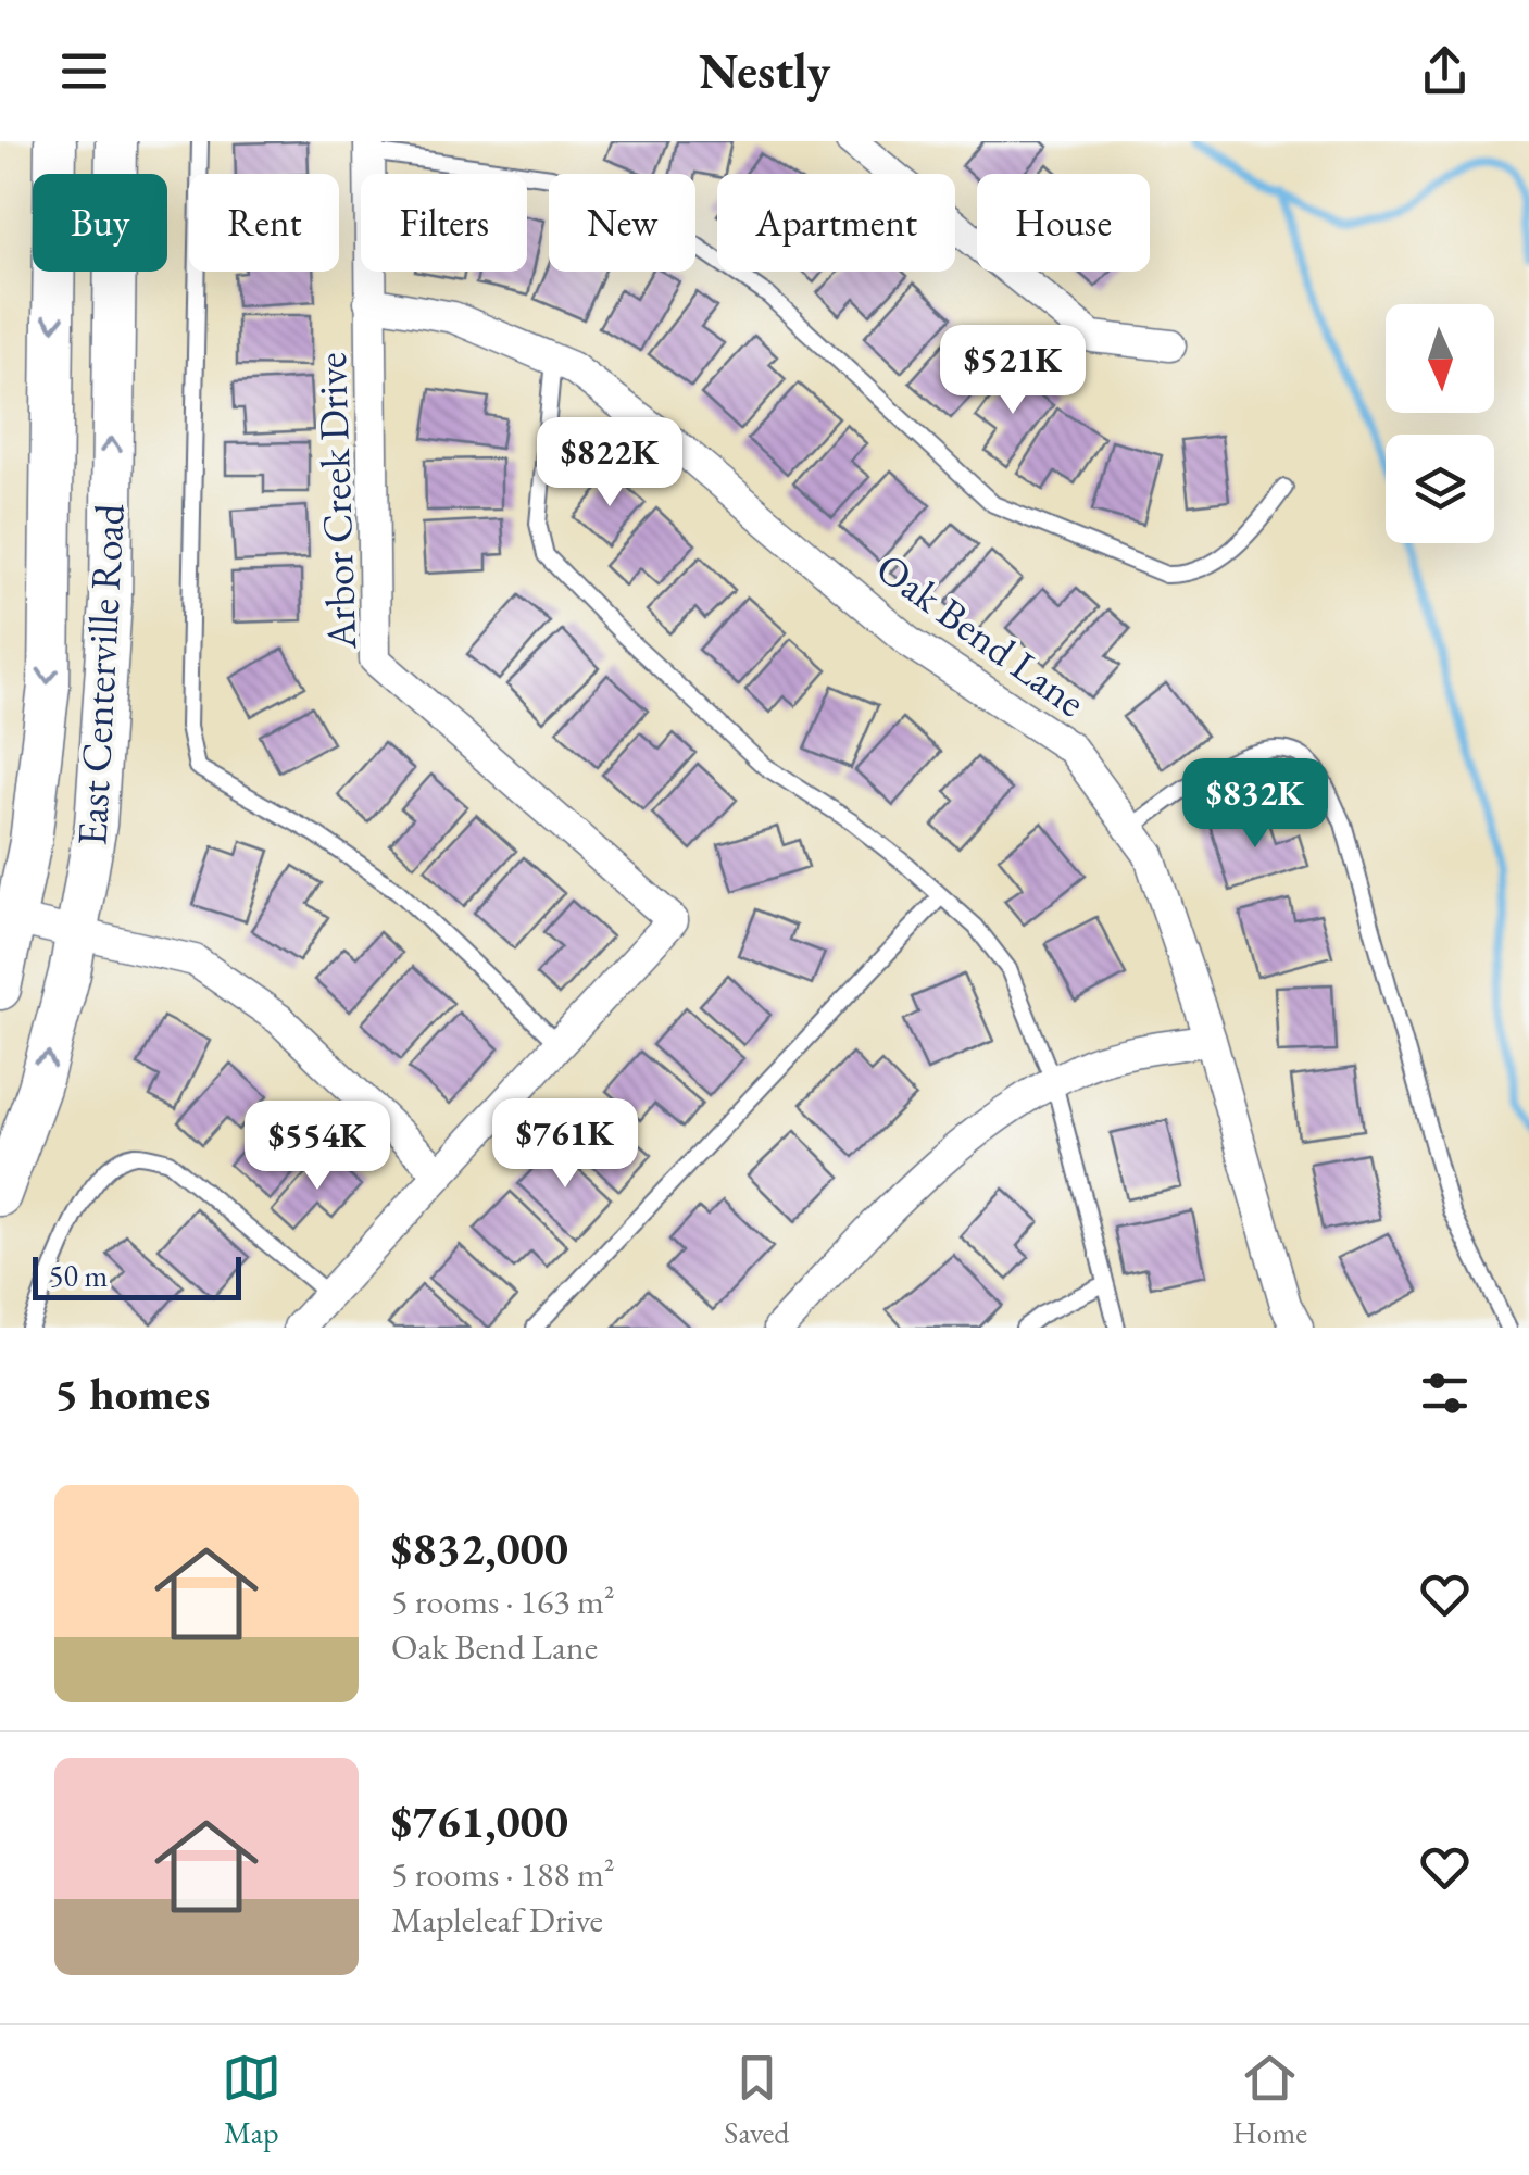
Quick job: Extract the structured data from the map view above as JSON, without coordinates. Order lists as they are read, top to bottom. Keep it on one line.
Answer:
{"streets":{"main road":["East Centerville Road"],"street":["Arbor Creek Drive","Oak Bend Lane"]},"crossings":[["Arbor Creek Drive","Oak Bend Lane"]],"scale_bar":"50 m","north":"bottom","page":{"header":"Nestly","chip":["Buy","Rent","Filters","New","Apartment","House"],"price":["$521K","$822K","$832K","$761K","$554K"],"scale":"50 m","heading":"5 homes","list":[{"name":"$832,000","note":"5 rooms · 163 m² · Oak Bend Lane"},{"name":"$761,000","note":"5 rooms · 188 m² · Mapleleaf Drive"}],"tabs":["Map","Saved","Home"]}}
